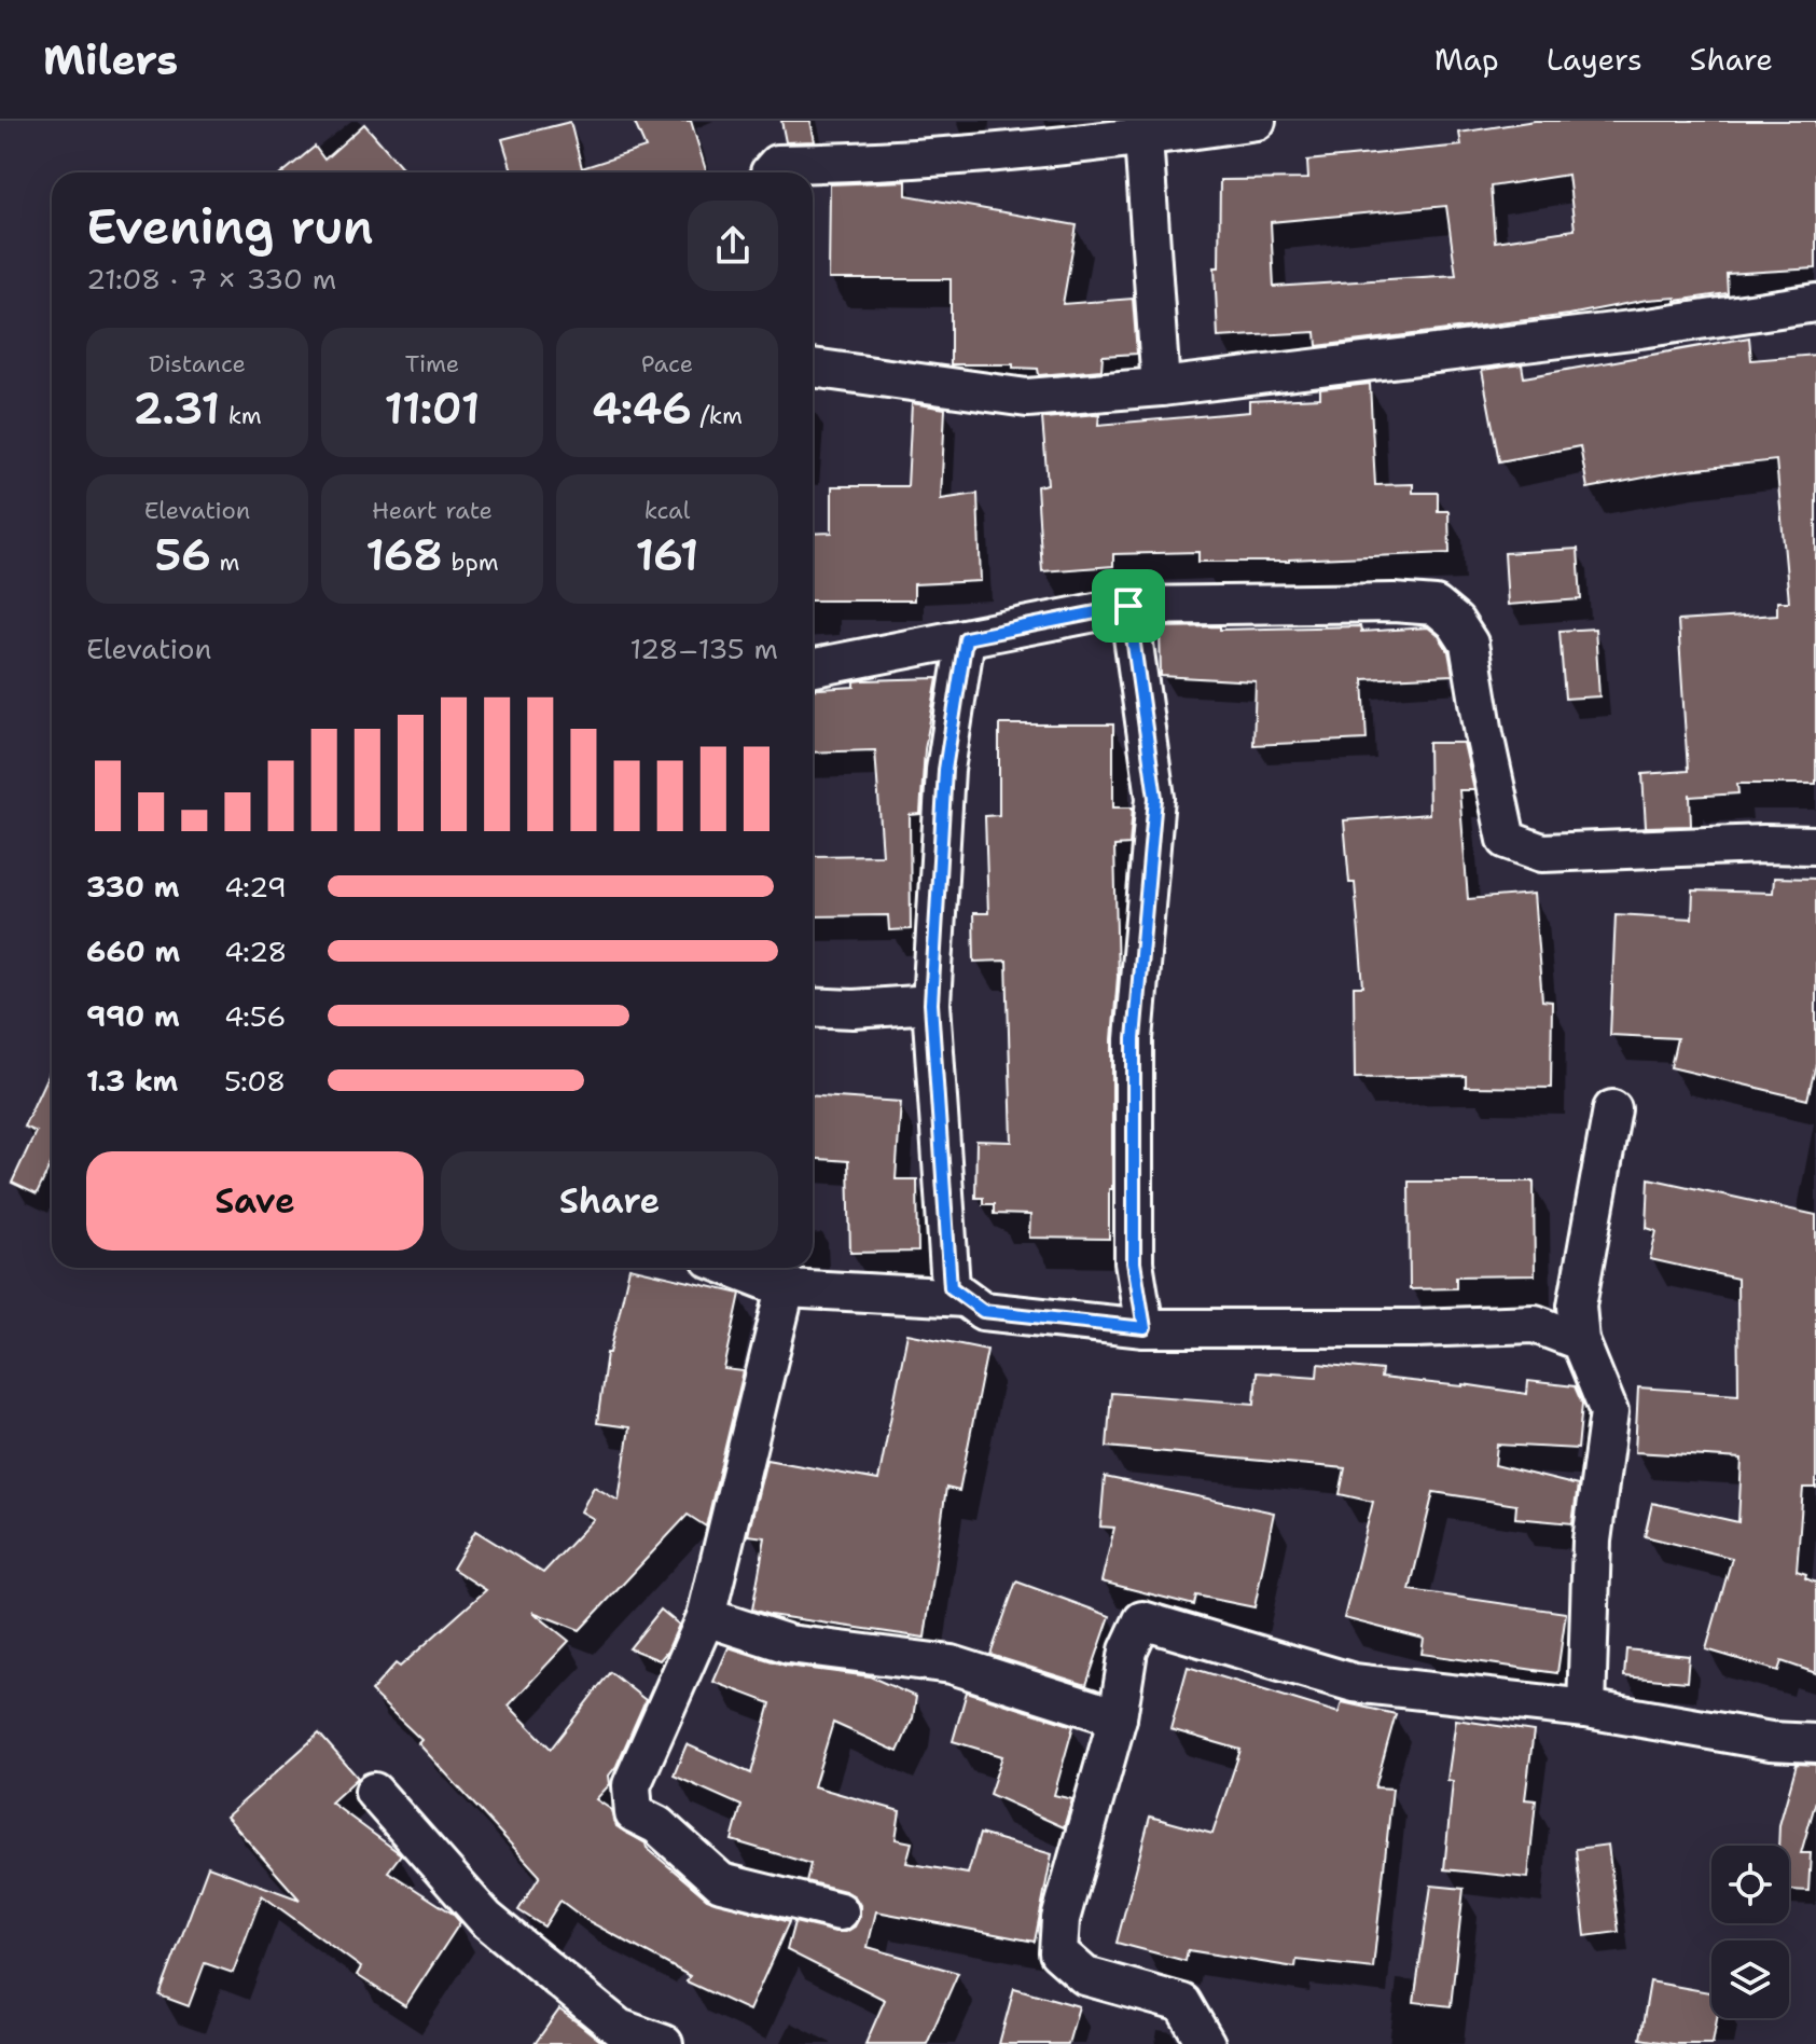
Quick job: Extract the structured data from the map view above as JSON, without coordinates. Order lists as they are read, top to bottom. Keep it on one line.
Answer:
{"page":{"header":"Milers","nav":["Map","Layers","Share"],"heading":["Evening run","21:08 · 7 × 330 m"],"stats":[["Distance","2.31 km"],["Time","11:01"],["Pace","4:46 /km"],["Elevation","56 m"],["Heart rate","168 bpm"],["kcal","161"]],"chart":["Elevation","128–135 m"],"list":[{"name":"330 m","note":"4:29"},{"name":"660 m","note":"4:28"},{"name":"990 m","note":"4:56"},{"name":"1.3 km","note":"5:08"}],"buttons":["Save","Share"]}}
